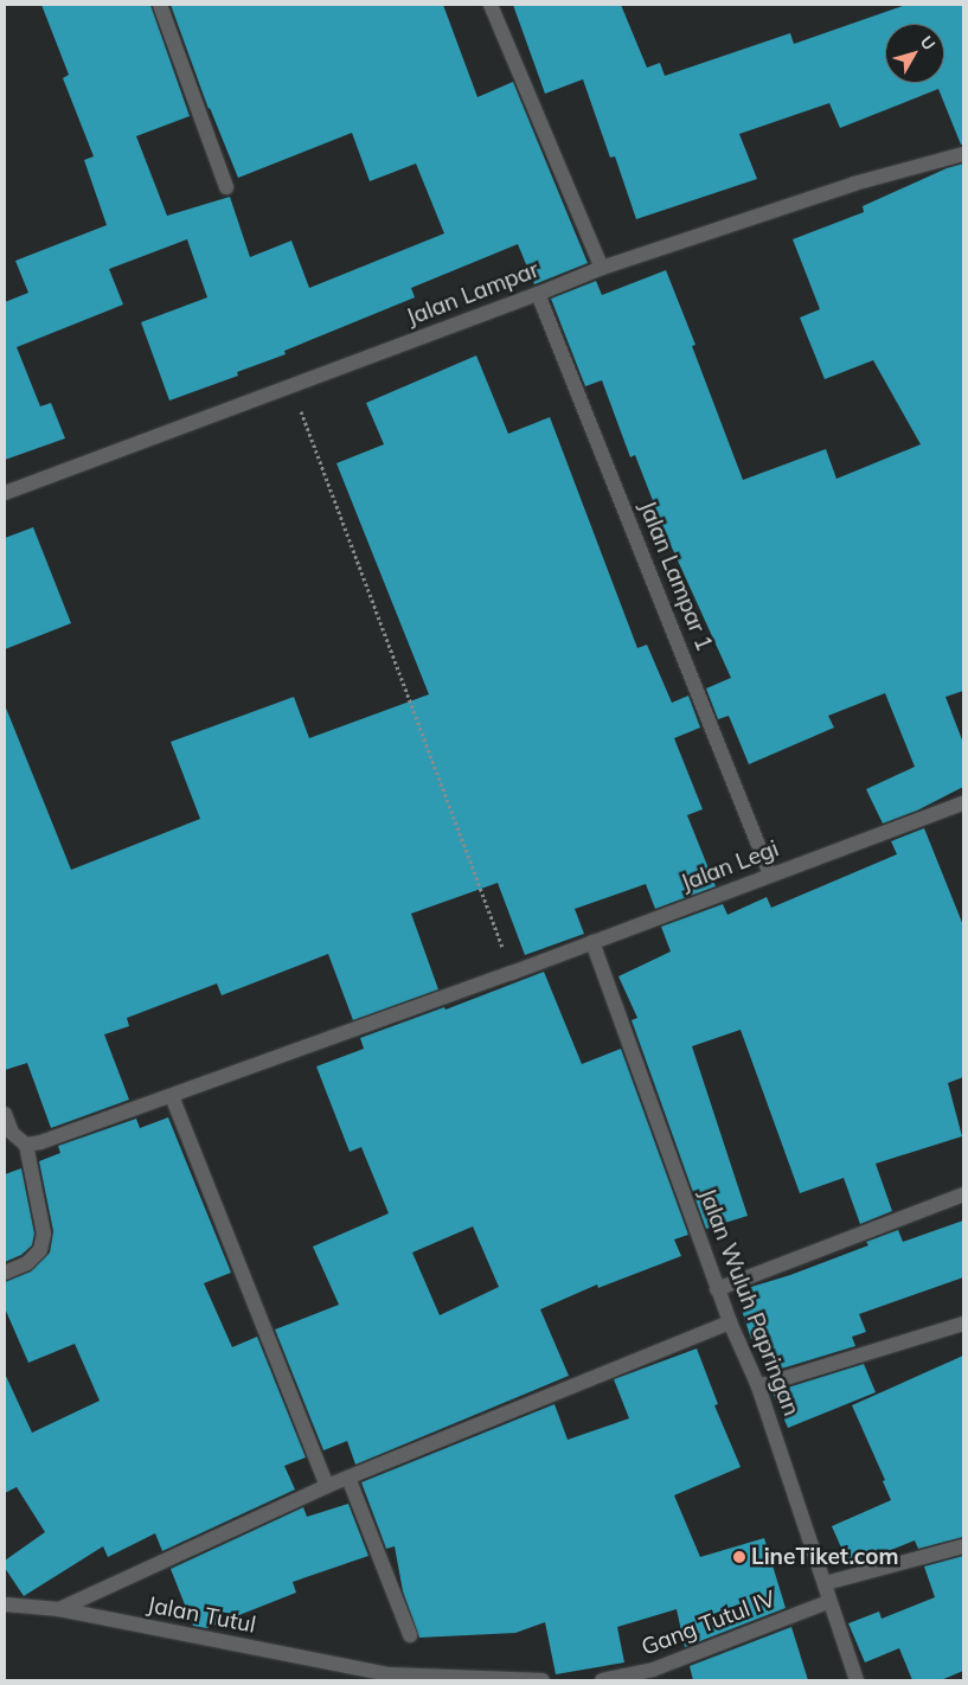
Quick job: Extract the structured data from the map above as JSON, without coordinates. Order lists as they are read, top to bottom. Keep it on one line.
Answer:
{"streets":{"street":["Jalan Lampar","Jalan Lampar 1","Jalan Legi","Jalan Wuluh Papringan","Jalan Tutul","Gang Tutul IV"]},"crossings":[["Jalan Lampar","Jalan Lampar 1"],["Jalan Lampar 1","Jalan Legi"],["Jalan Legi","Jalan Wuluh Papringan"],["Jalan Wuluh Papringan","Gang Tutul IV"]],"places":["LineTiket.com"],"north":"top right"}
